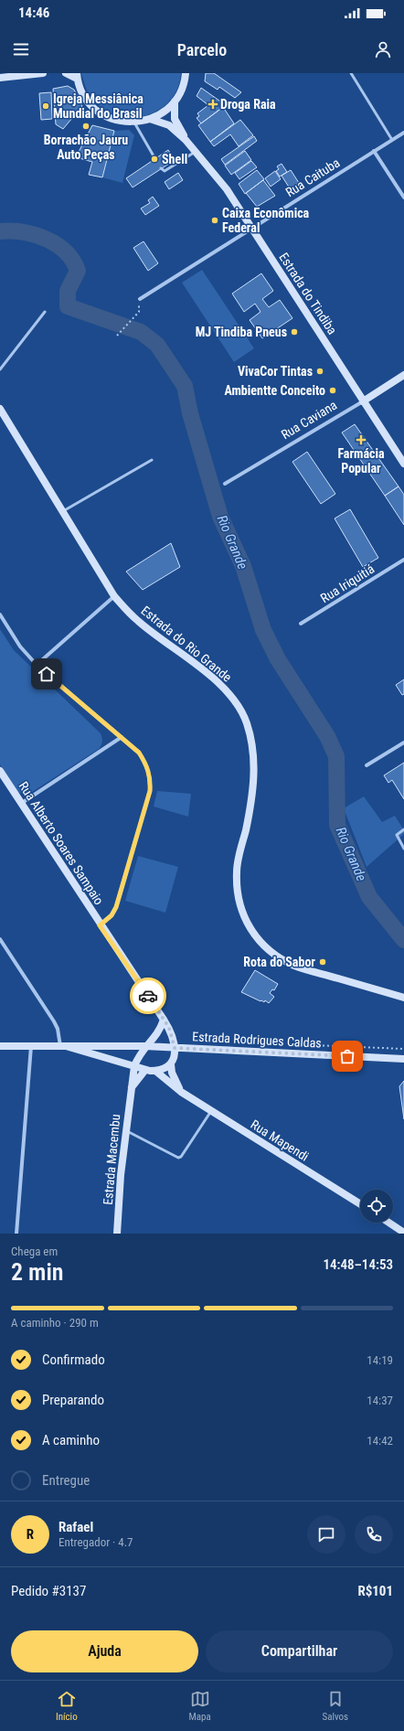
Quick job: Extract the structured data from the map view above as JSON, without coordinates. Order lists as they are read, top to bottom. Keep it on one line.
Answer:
{"streets":{"street":["Rua Caituba","Estrada do Tindiba","Rua Caviana","Rua Iriquitiá","Estrada do Rio Grande","Rua Alberto Soares Sampaio","Estrada Rodrigues Caldas","Rua Mapendi","Estrada Macembu"]},"crossings":[["Rua Caituba","Estrada do Tindiba"],["Estrada do Tindiba","Rua Caviana"],["Rua Alberto Soares Sampaio","Estrada Rodrigues Caldas"],["Estrada Rodrigues Caldas","Rua Mapendi"],["Estrada Rodrigues Caldas","Estrada Macembu"]],"water":["Rio Grande"],"places":{"health":["Droga Raia","Farmácia Popular"],"other":["Igreja Messiânica Mundial do Brasil","Borrachão Jauru Auto Peças","Shell","Caixa Econômica Federal","MJ Tindiba Pneus","VivaCor Tintas","Ambientte Conceito","Rota do Sabor"]},"page":{"status":"14:46","header":"Parcelo","heading":["2 min","Chega em","14:48–14:53"],"panel":["Rafael","Entregador · 4.7","Pedido #3137","R$101"],"bar":"A caminho · 290 m","list":[["Confirmado","14:19"],["Preparando","14:37"],["A caminho","14:42"],"Entregue"],"round":"R","buttons":["Ajuda","Compartilhar"],"tabs":["Início","Mapa","Salvos"]}}
